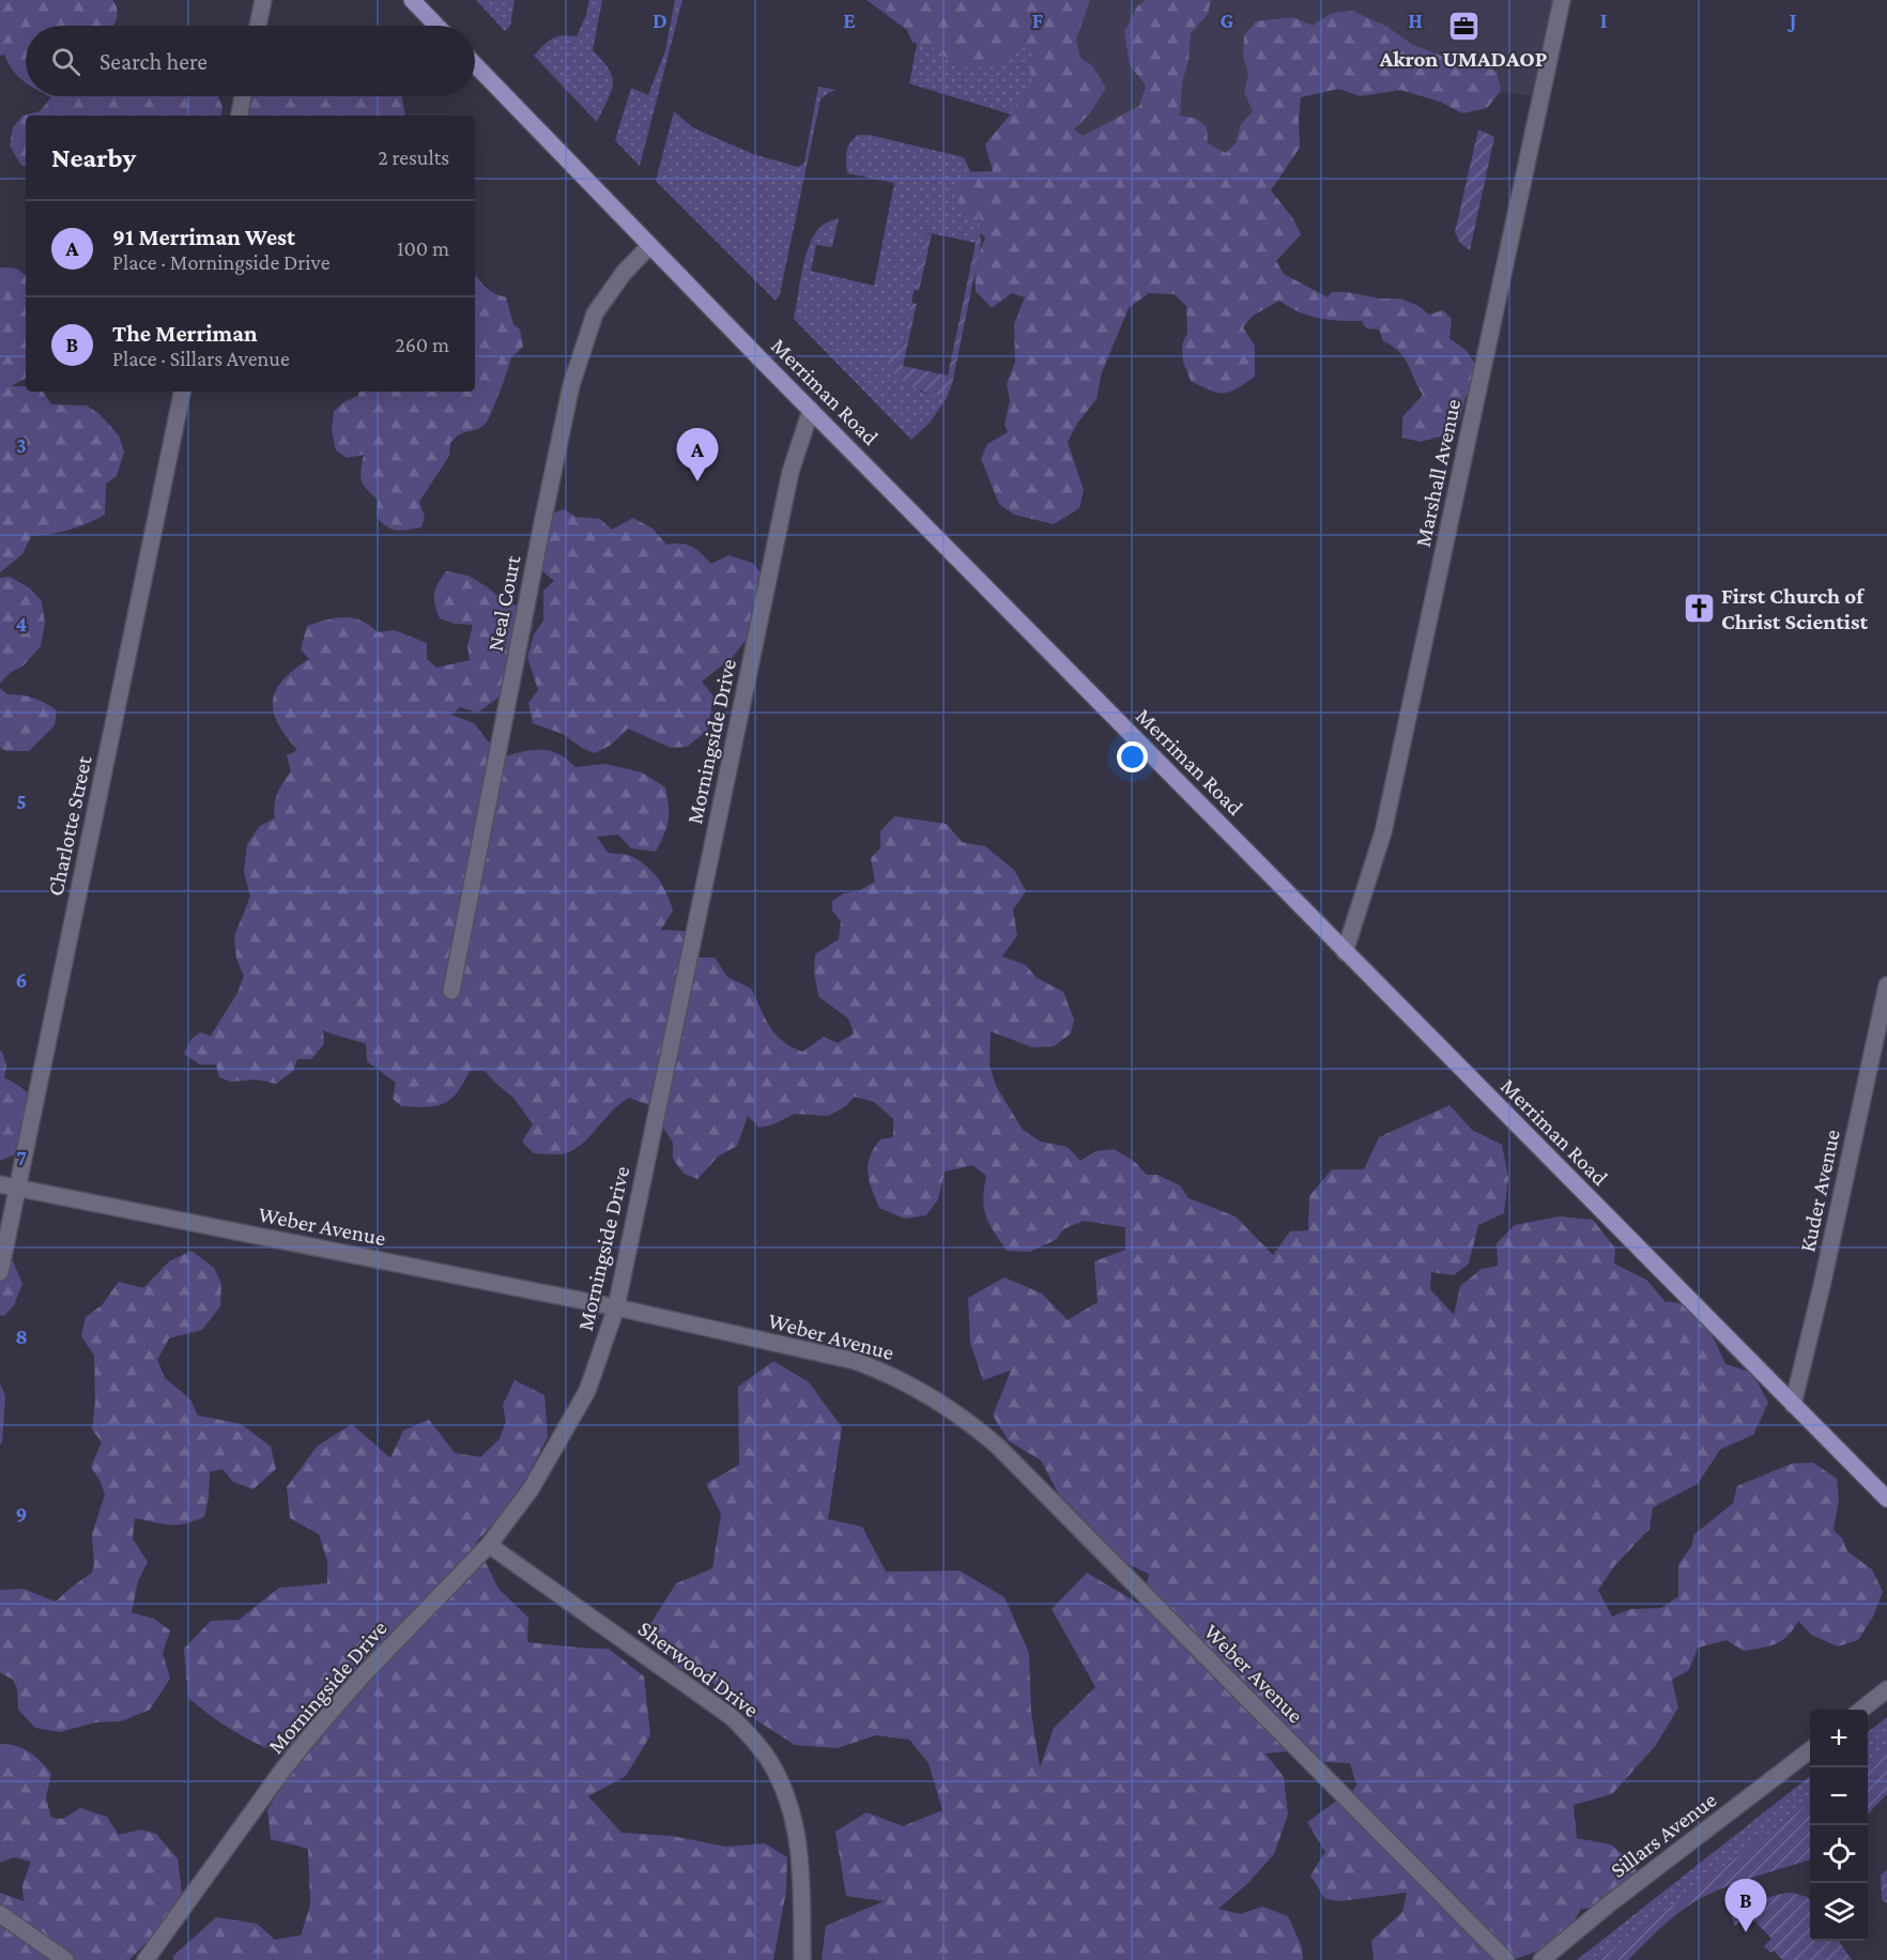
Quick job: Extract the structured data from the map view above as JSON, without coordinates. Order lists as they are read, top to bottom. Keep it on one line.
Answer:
{"streets":{"main road":["Merriman Road"],"street":["Marshall Avenue","Neal Court","Morningside Drive","Charlotte Street","Kuder Avenue","Weber Avenue","Sherwood Drive","Sillars Avenue"]},"crossings":[["Merriman Road","Marshall Avenue"],["Merriman Road","Neal Court"],["Merriman Road","Morningside Drive"],["Merriman Road","Kuder Avenue"],["Morningside Drive","Weber Avenue"],["Morningside Drive","Sherwood Drive"],["Charlotte Street","Weber Avenue"]],"places":{"office":["Akron UMADAOP"],"church":["First Church of Christ Scientist"]},"page":{"search":"Search here","heading":["Nearby","2 results"],"list":[{"mark":"A","name":"91 Merriman West","note":"Place · Morningside Drive","value":"100 m"},{"mark":"B","name":"The Merriman","note":"Place · Sillars Avenue","value":"260 m"}],"pins":["A","B"],"map_buttons":["+","−"]},"grid":{"columns":["D","E","F","G","H","I","J"],"rows":["3","4","5","6","7","8","9"]}}
